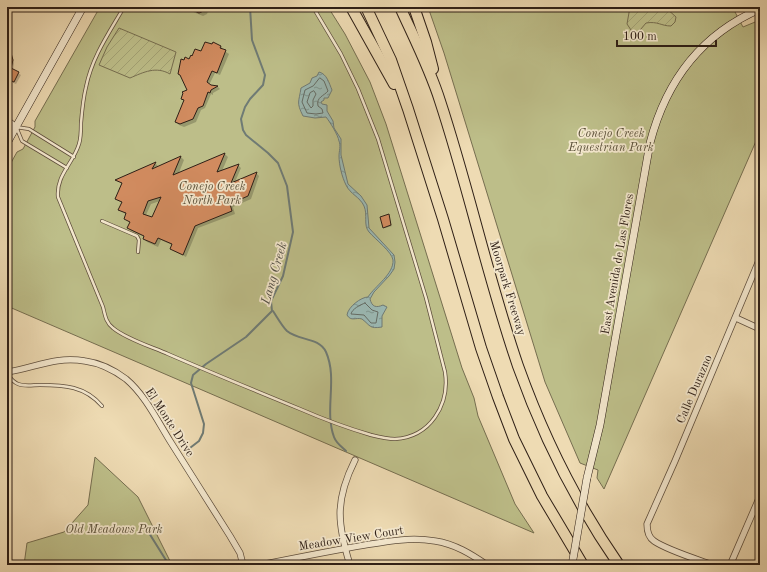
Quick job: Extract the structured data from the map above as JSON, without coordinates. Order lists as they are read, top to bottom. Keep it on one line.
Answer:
{"streets":{"highway":["Moorpark Freeway"],"street":["East Avenida de Las Flores","Calle Durazno","El Monte Drive","Meadow View Court"]},"water":["Lang Creek"],"parks":["Conejo Creek Equestrian Park","Conejo Creek North Park","Old Meadows Park"],"scale_bar":"100 m"}
